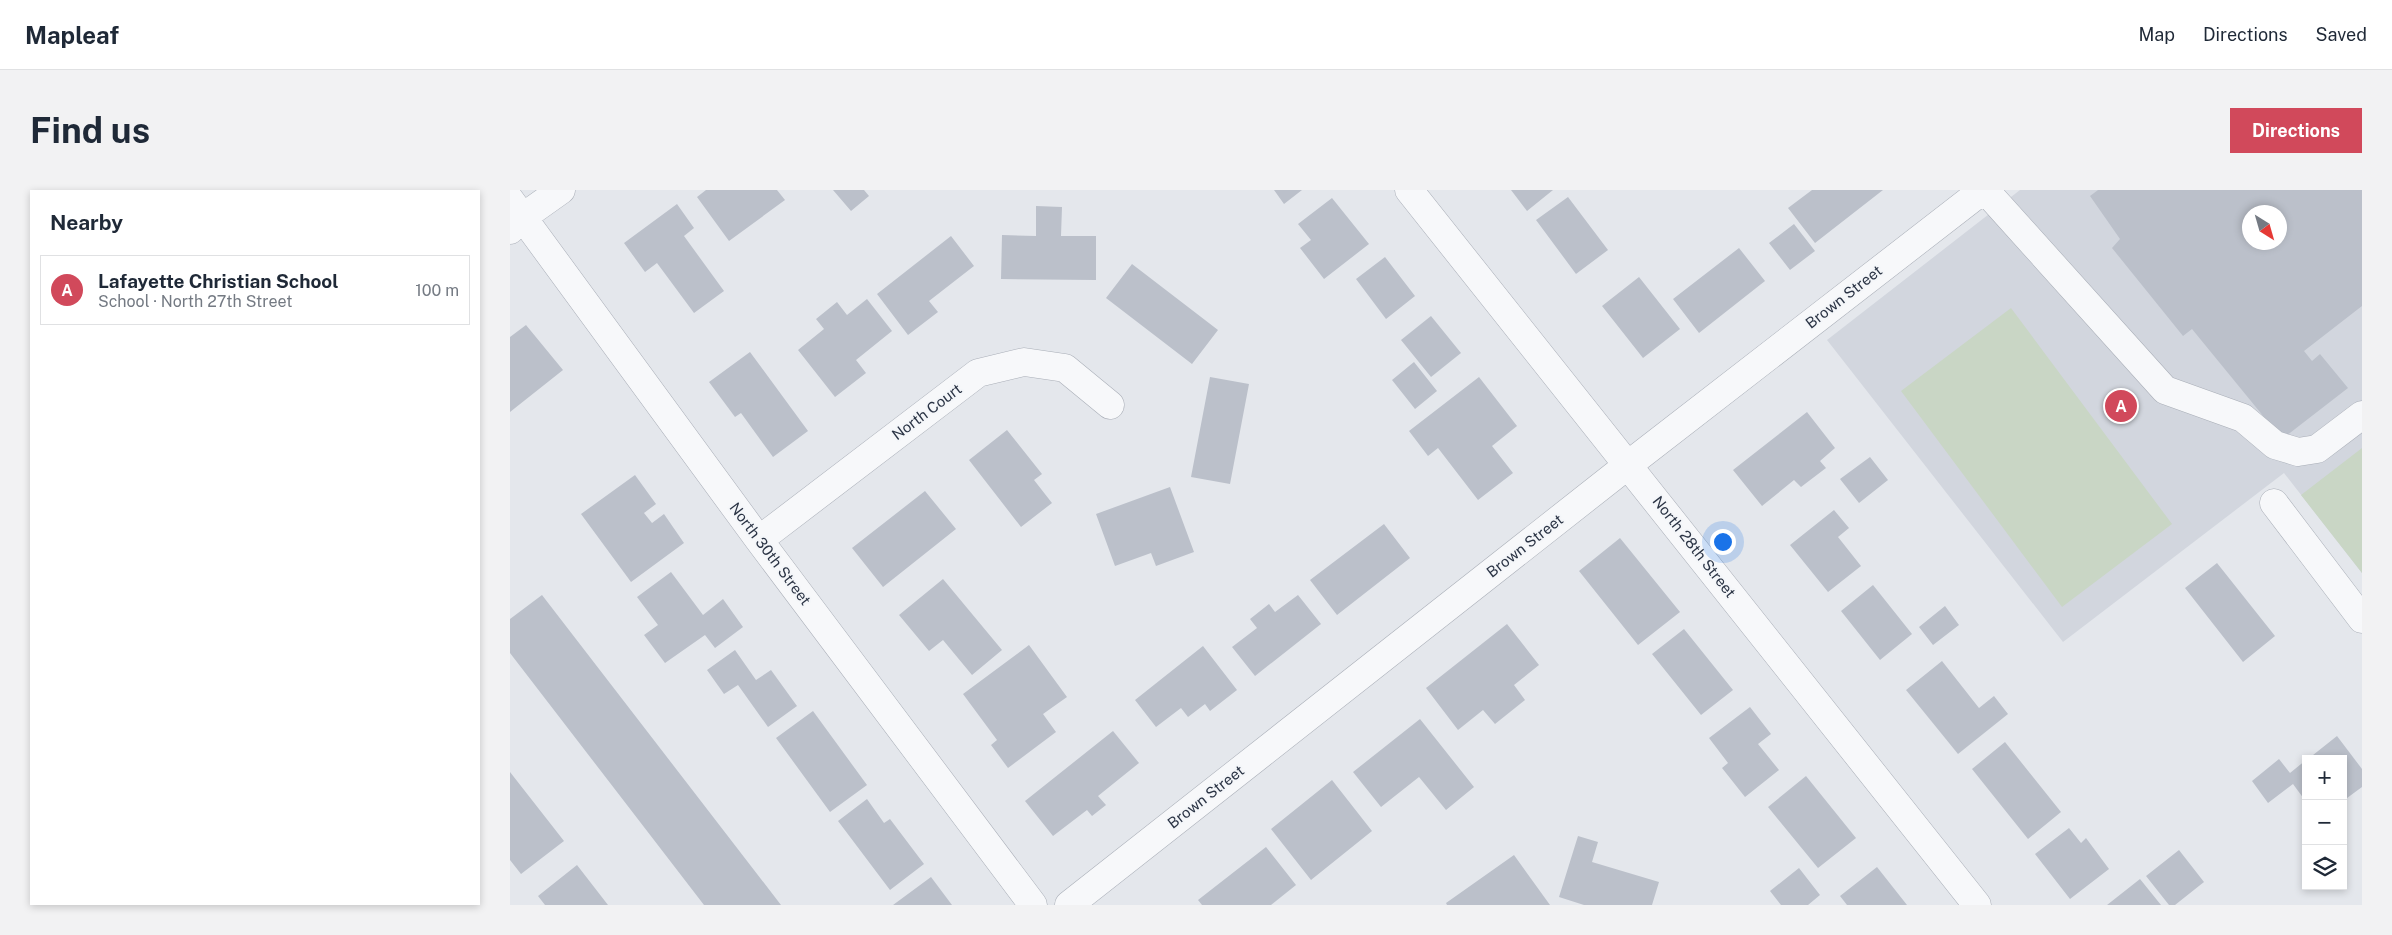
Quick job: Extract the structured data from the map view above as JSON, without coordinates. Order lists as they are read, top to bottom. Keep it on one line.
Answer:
{"streets":{"street":["Brown Street","North Court","North 28th Street","North 30th Street"]},"crossings":[["Brown Street","North 28th Street"],["North Court","North 30th Street"]],"north":"bottom right","page":{"header":"Mapleaf","nav":["Map","Directions","Saved"],"buttons":"Directions","title":"Find us","heading":"Nearby","list":[{"mark":"A","name":"Lafayette Christian School","note":"School · North 27th Street","value":"100 m"}],"pins":"A","map_buttons":["+","−"]}}
